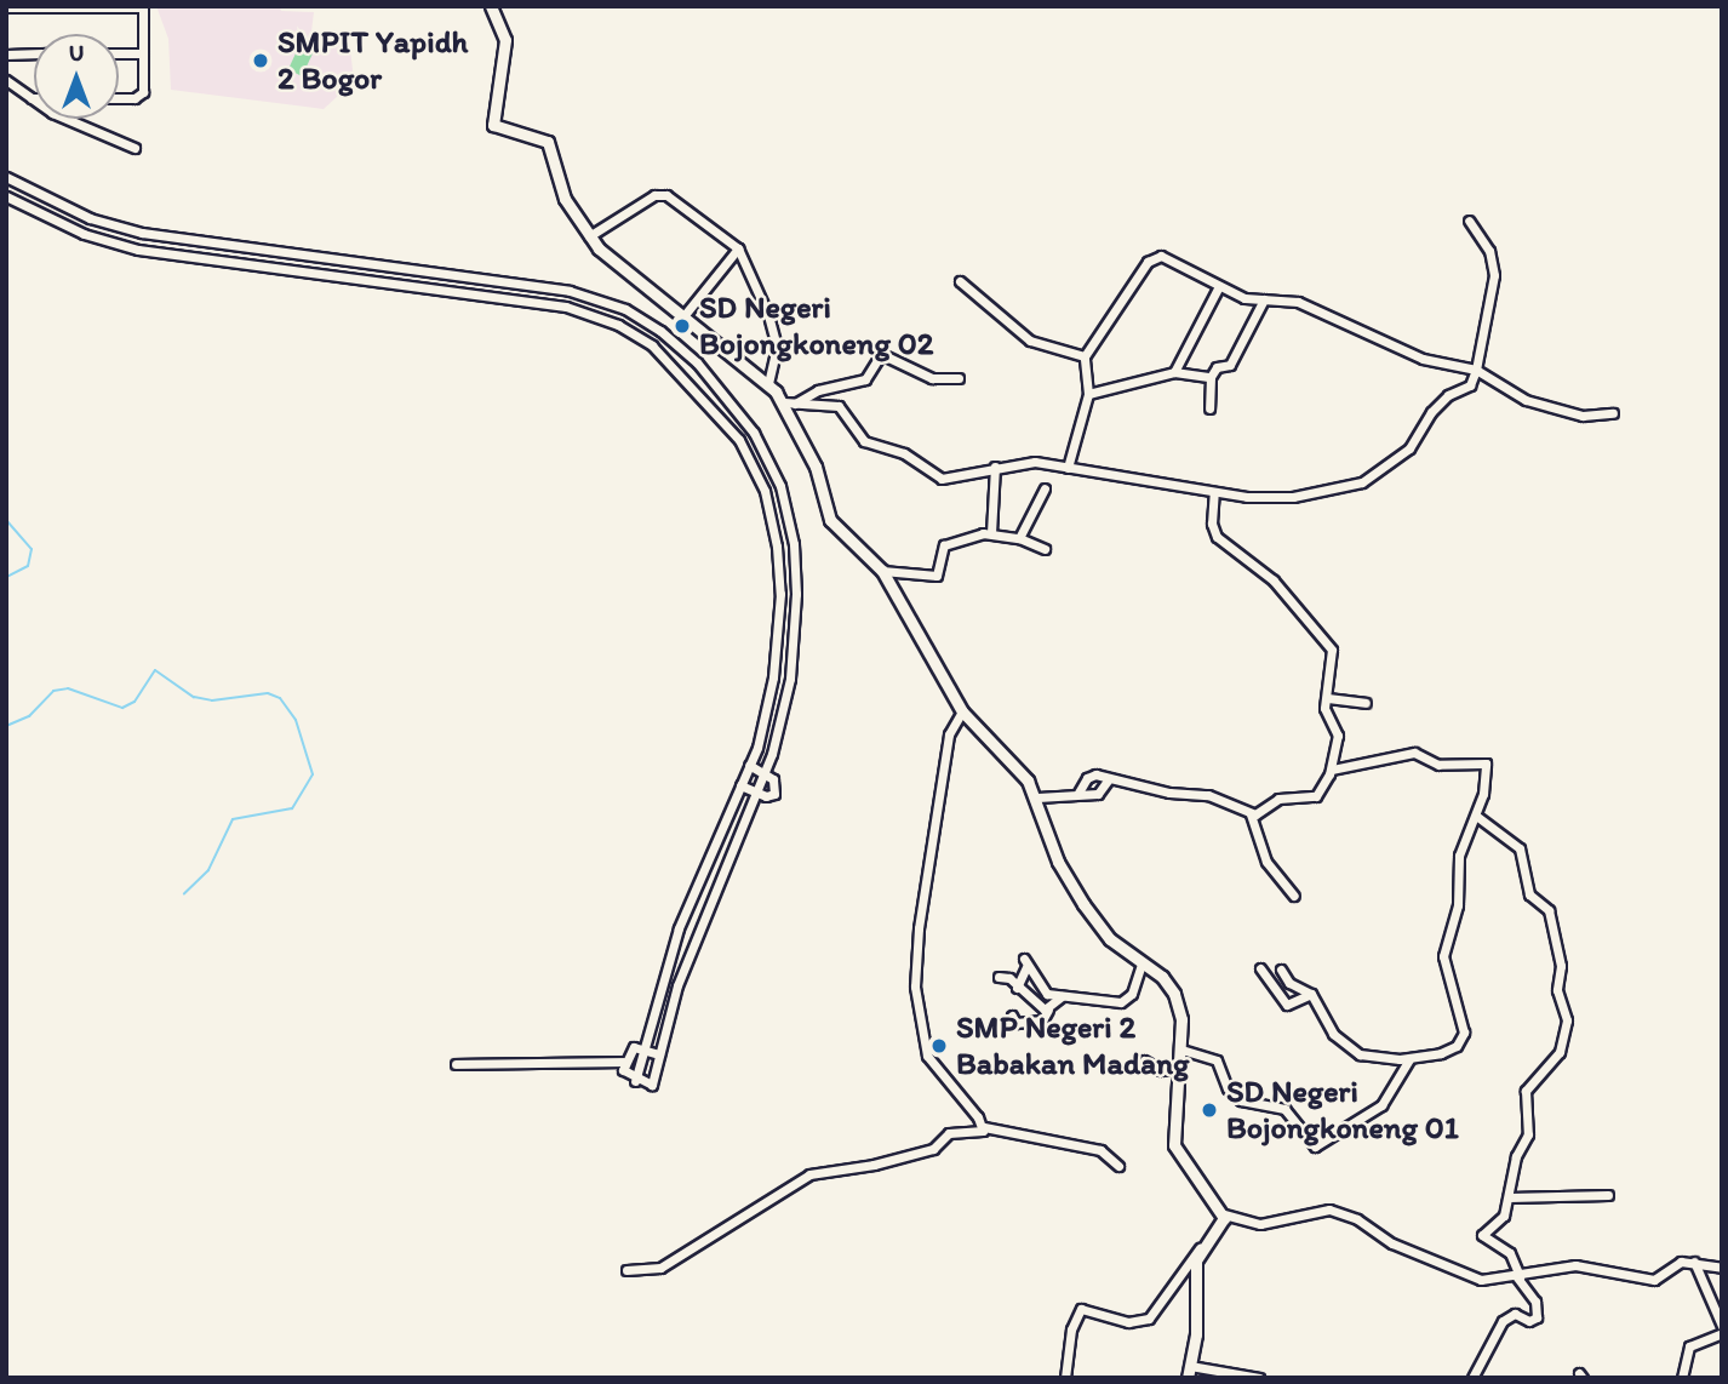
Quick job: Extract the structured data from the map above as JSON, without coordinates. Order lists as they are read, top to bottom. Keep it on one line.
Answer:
{"places":["SMPIT Yapidh 2 Bogor","SD Negeri Bojongkoneng 02","SMP Negeri 2 Babakan Madang","SD Negeri Bojongkoneng 01"],"north":"top"}
